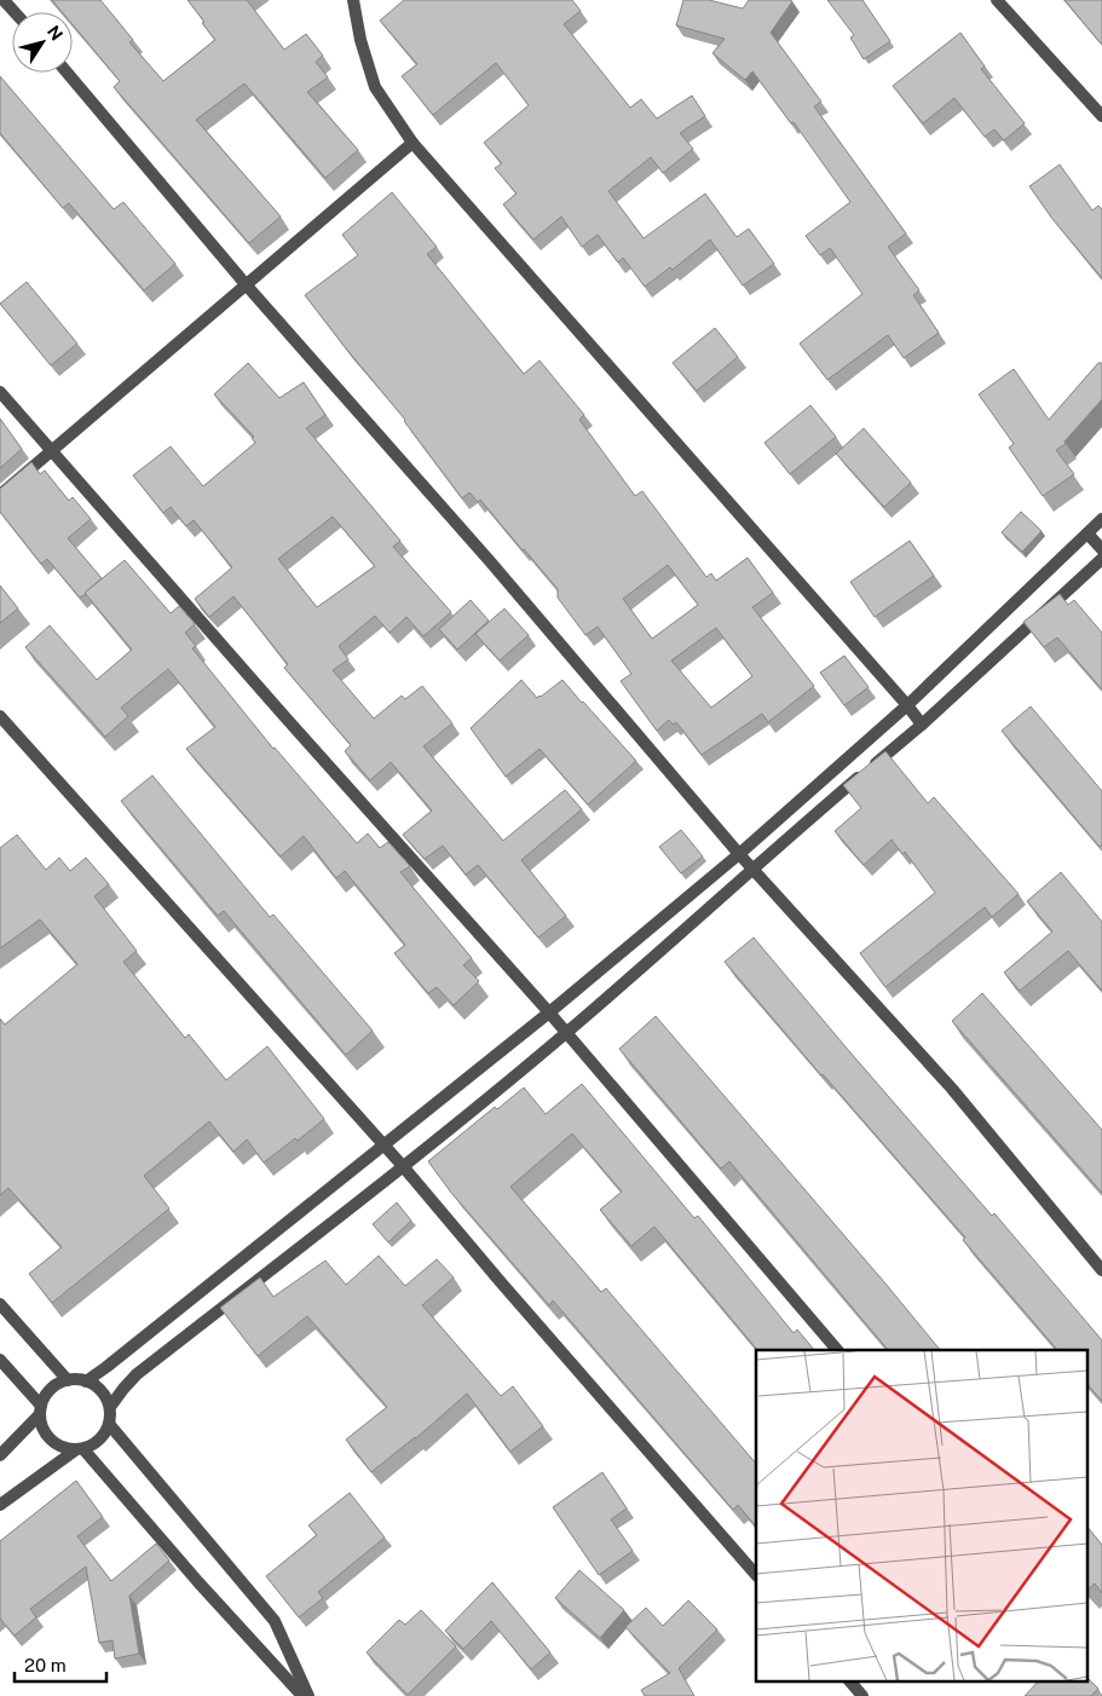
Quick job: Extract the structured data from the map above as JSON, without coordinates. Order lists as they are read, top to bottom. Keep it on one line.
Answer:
{"scale_bar":"20 m","north":"top right"}
